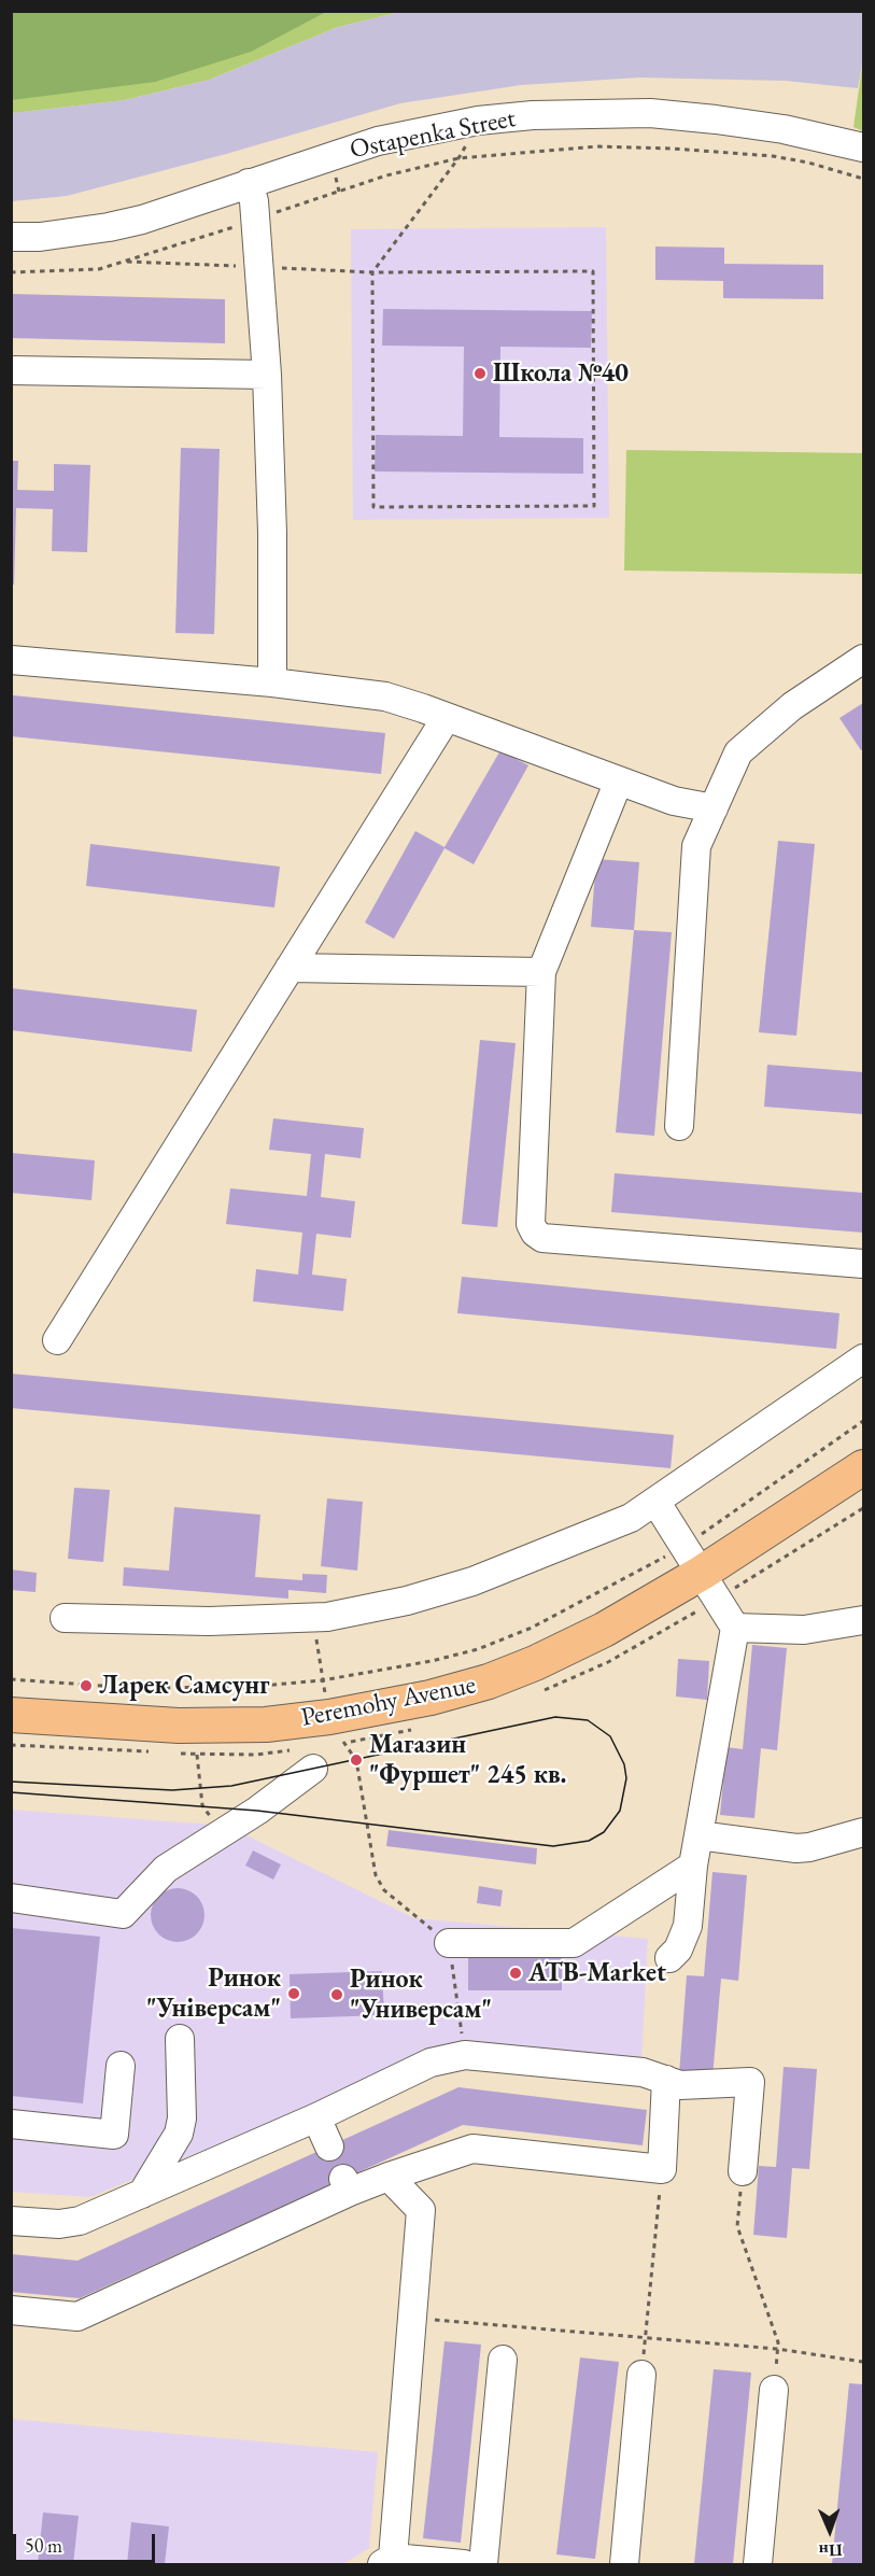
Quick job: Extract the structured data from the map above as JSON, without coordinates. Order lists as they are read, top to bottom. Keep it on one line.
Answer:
{"streets":{"main road":["Peremohy Avenue"],"street":["Ostapenka Street"]},"places":["Школа №40","Ларек Самсунг","Магазин \"Фуршет\" 245 кв.","ATB-Market","Ринок \"Універсам\"","Ринок \"Универсам\""],"scale_bar":"50 m","north":"bottom"}
